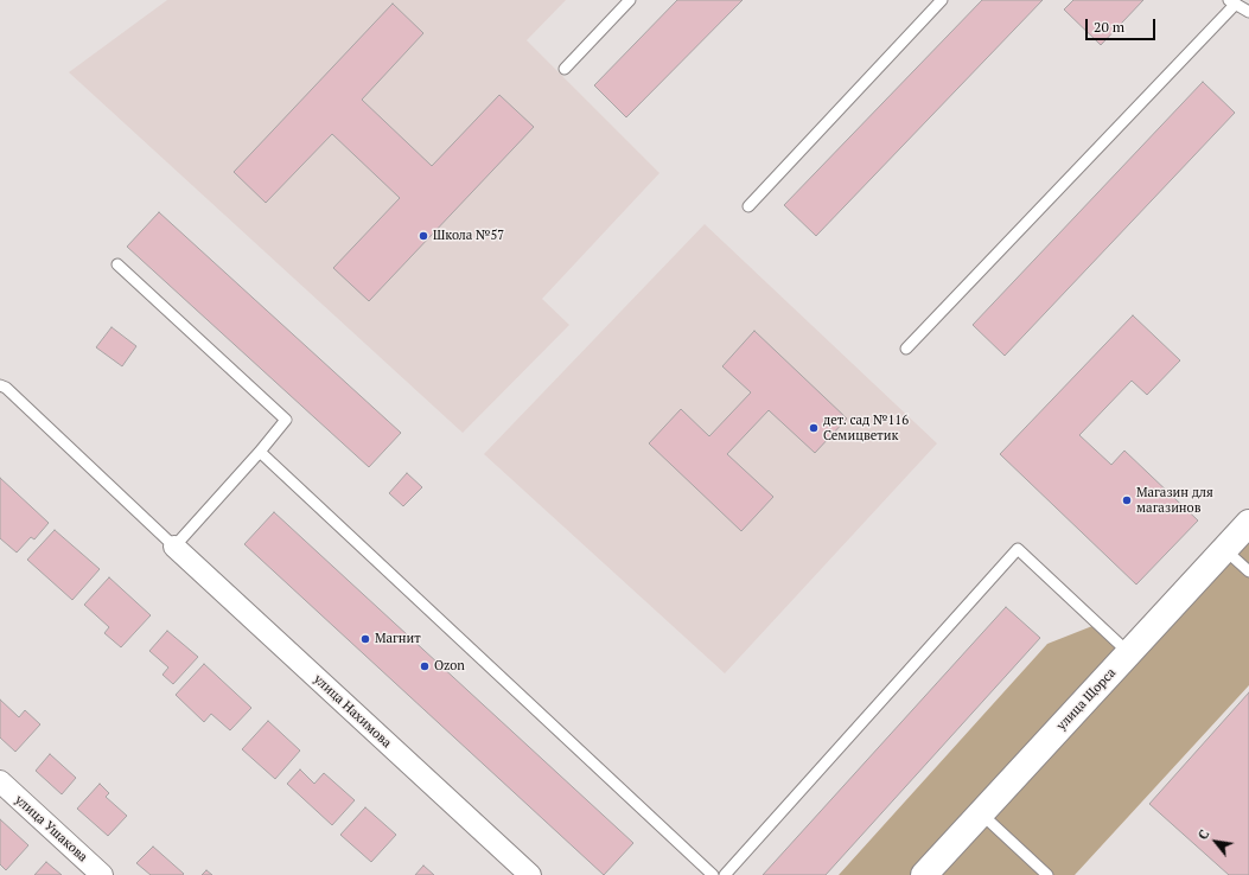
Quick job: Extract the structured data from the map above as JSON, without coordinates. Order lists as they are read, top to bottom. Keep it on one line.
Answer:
{"streets":{"street":["улица Щорса","улица Нахимова","улица Ушакова"]},"places":["Школа №57","дет. сад №116 Семицветик","Магазин для магазинов","Магнит","Ozon"],"scale_bar":"20 m","north":"top left"}
